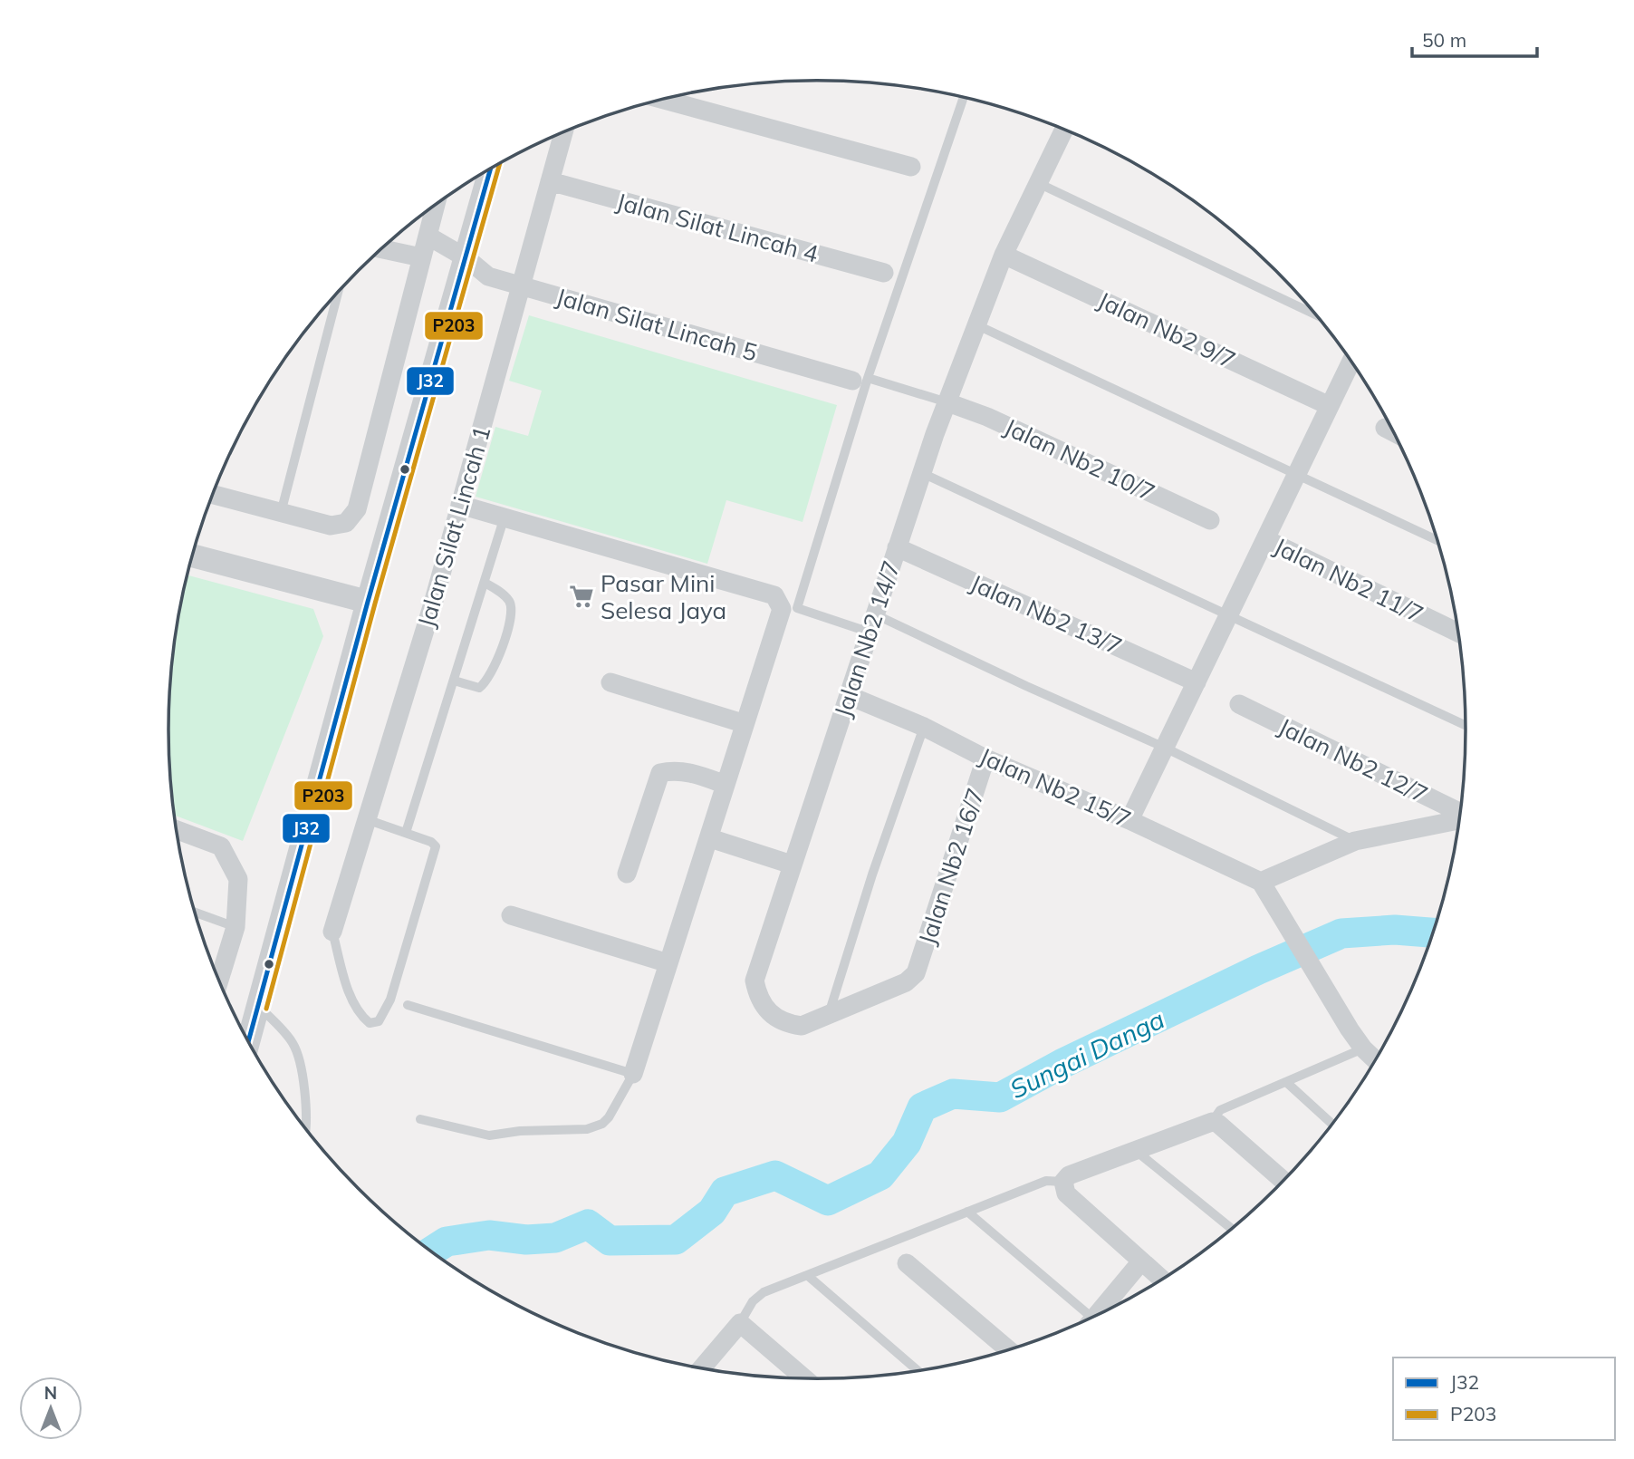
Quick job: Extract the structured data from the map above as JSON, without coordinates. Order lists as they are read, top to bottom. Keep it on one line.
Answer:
{"streets":{"street":["Jalan Silat Lincah 4","Jalan Silat Lincah 5","Jalan Nb2 9/7","Jalan Nb2 10/7","Jalan Silat Lincah 1","Jalan Nb2 11/7","Jalan Nb2 13/7","Jalan Nb2 14/7","Jalan Nb2 12/7","Jalan Nb2 15/7","Jalan Nb2 16/7"]},"crossings":[["Jalan Silat Lincah 4","Jalan Silat Lincah 1"],["Jalan Silat Lincah 5","Jalan Silat Lincah 1"],["Jalan Nb2 9/7","Jalan Nb2 14/7"],["Jalan Nb2 10/7","Jalan Nb2 14/7"],["Jalan Nb2 13/7","Jalan Nb2 14/7"],["Jalan Nb2 14/7","Jalan Nb2 15/7"],["Jalan Nb2 14/7","Jalan Nb2 16/7"],["Jalan Nb2 15/7","Jalan Nb2 16/7"]],"water":["Sungai Danga"],"places":{"supermarket":["Pasar Mini Selesa Jaya"]},"lines":["transit line P203","transit line J32"],"legend":["J32","P203"],"scale_bar":"50 m","north":"top"}
